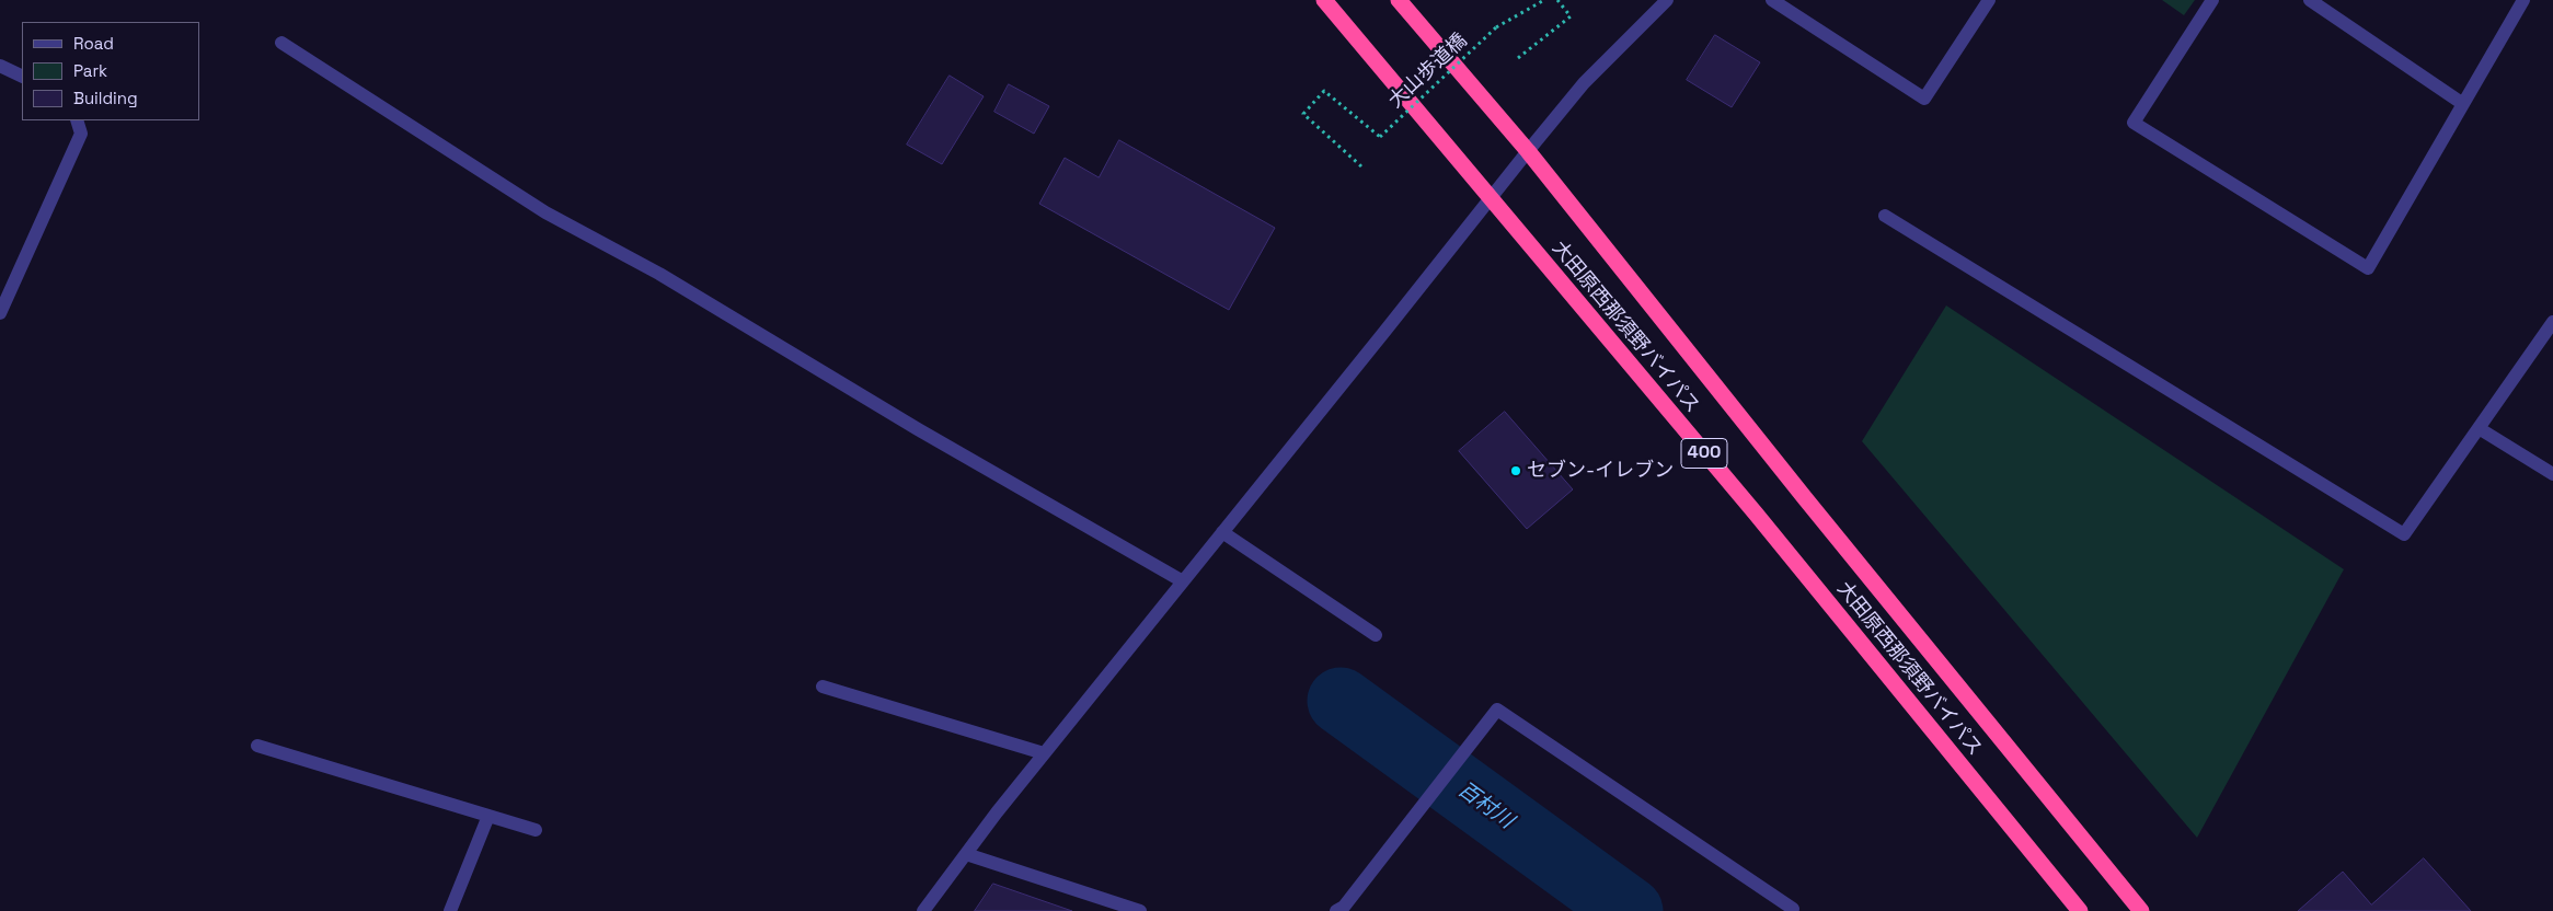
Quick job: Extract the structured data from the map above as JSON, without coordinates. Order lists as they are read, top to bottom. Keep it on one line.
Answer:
{"streets":{"highway":["大田原西那須野バイパス","400"],"path":["大山歩道橋"]},"water":["百村川"],"places":["セブン-イレブン"],"legend":["Road","Park","Building"]}
